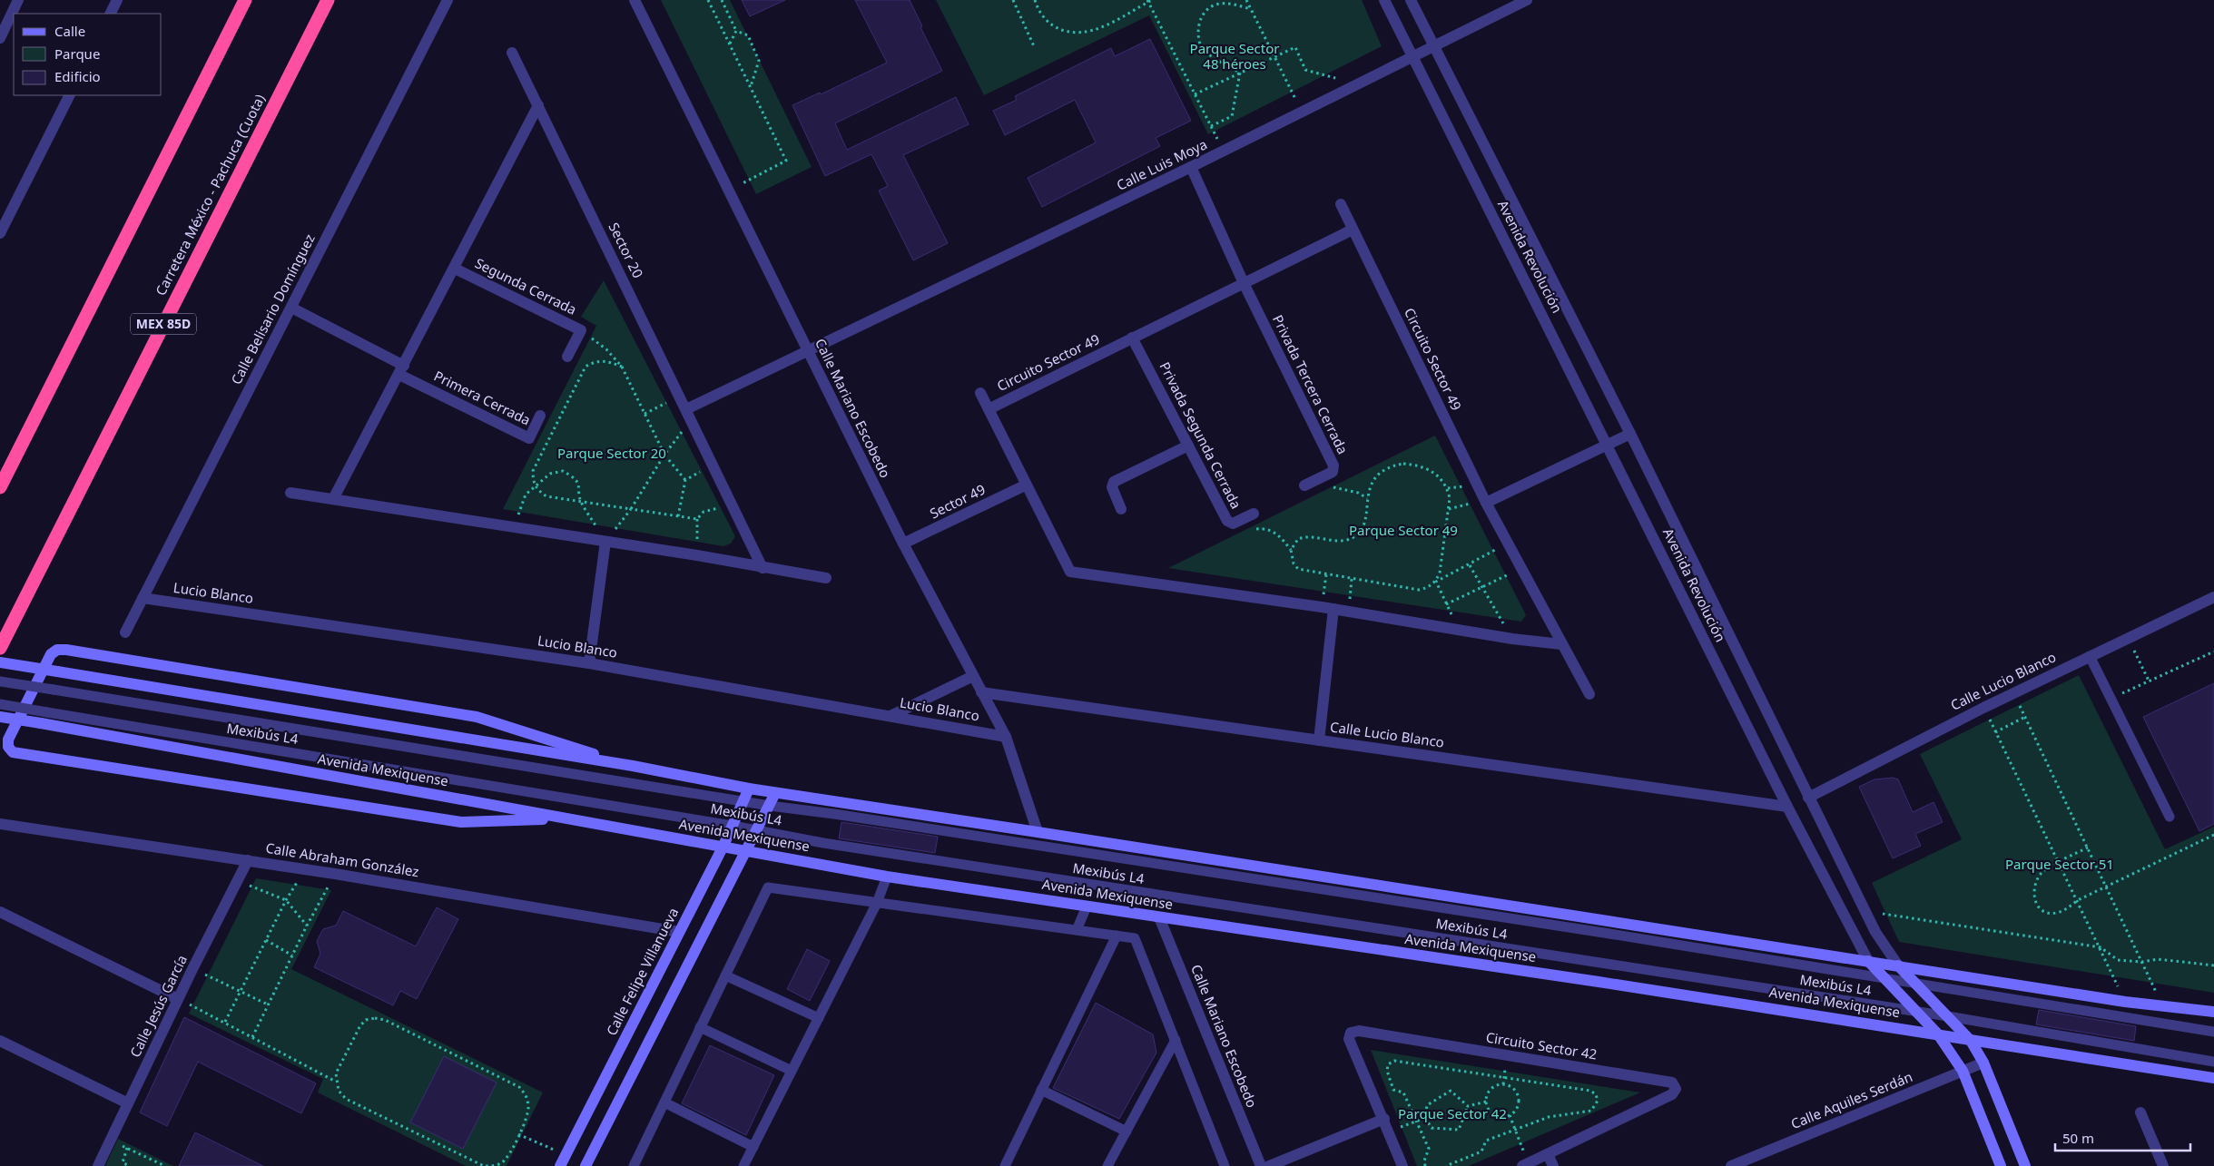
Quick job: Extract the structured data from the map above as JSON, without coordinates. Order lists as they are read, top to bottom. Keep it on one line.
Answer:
{"streets":{"highway":["Carretera México - Pachuca (Cuota)","MEX 85D"],"main road":["Avenida Revolución","Avenida Mexiquense","Calle Felipe Villanueva"],"street":["Calle Luis Moya","Sector 20","Segunda Cerrada","Calle Belisario Domínguez","Circuito Sector 49","Privada Tercera Cerrada","Primera Cerrada","Calle Mariano Escobedo","Privada Segunda Cerrada","Sector 49","Lucio Blanco","Calle Lucio Blanco","Calle Abraham González","Calle Jesús García","Circuito Sector 42","Calle Aquiles Serdán"],"lane":["Mexibús L4"]},"crossings":[["Calle Luis Moya","Avenida Revolución"],["Calle Luis Moya","Calle Mariano Escobedo"],["Avenida Revolución","Calle Lucio Blanco"],["Avenida Revolución","Mexibús L4"],["Avenida Revolución","Avenida Mexiquense"],["Avenida Revolución","Calle Aquiles Serdán"],["Calle Belisario Domínguez","Lucio Blanco"],["Circuito Sector 49","Privada Tercera Cerrada"],["Circuito Sector 49","Privada Segunda Cerrada"],["Calle Mariano Escobedo","Sector 49"],["Calle Mariano Escobedo","Lucio Blanco"],["Calle Mariano Escobedo","Calle Lucio Blanco"],["Calle Mariano Escobedo","Avenida Mexiquense"],["Mexibús L4","Calle Felipe Villanueva"],["Avenida Mexiquense","Calle Felipe Villanueva"],["Calle Abraham González","Calle Felipe Villanueva"],["Calle Abraham González","Calle Jesús García"]],"parks":["Parque Sector 48 héroes","Parque Sector 20","Parque Sector 49","Parque Sector 51","Parque Sector 42"],"legend":["Calle","Parque","Edificio"],"scale_bar":"50 m"}
